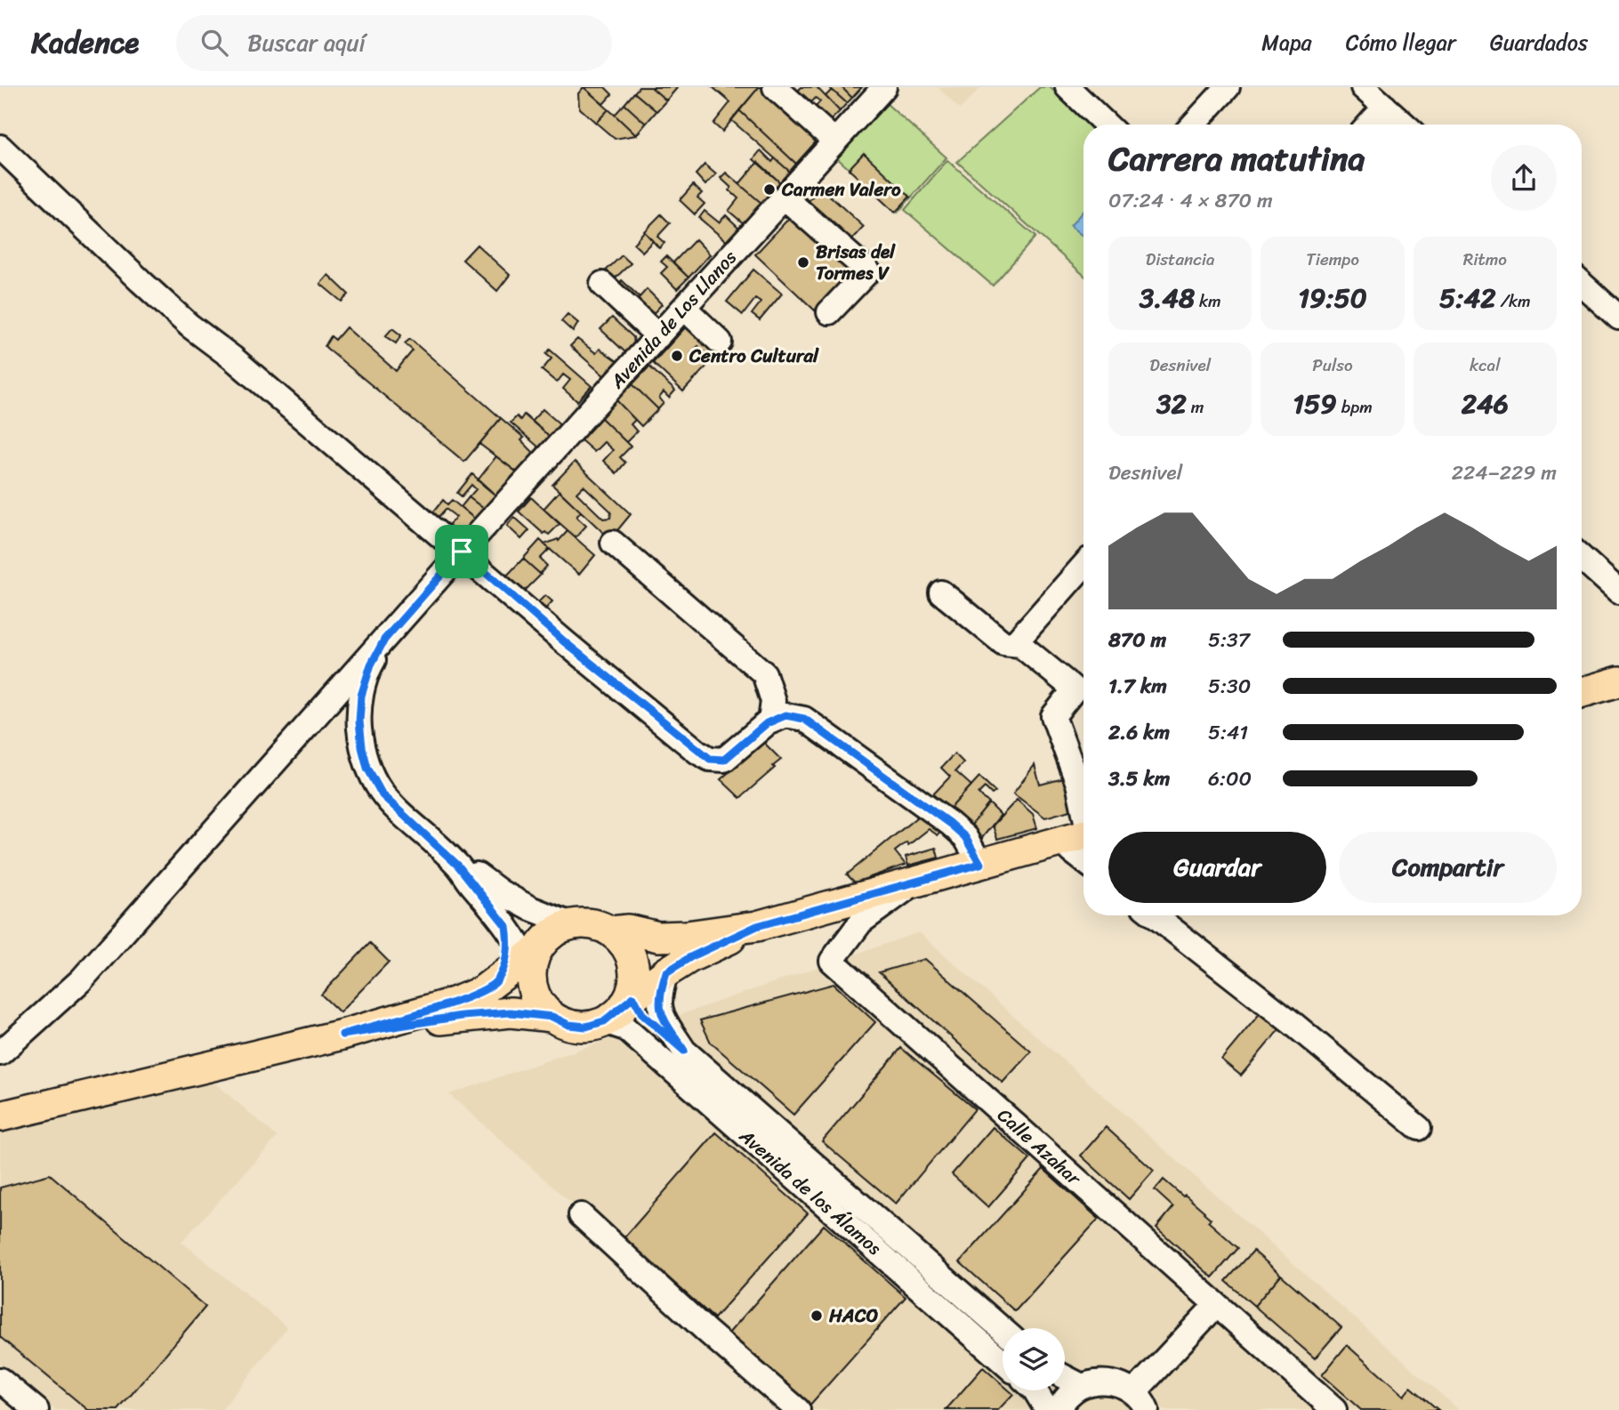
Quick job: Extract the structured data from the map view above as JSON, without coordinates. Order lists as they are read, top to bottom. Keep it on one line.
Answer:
{"streets":{"street":["Avenida de Los Llanos","Calle Azahar","Avenida de los Álamos"]},"places":["Carmen Valero","Brisas del Tormes V","Centro Cultural","HACO"],"page":{"header":"Kadence","search":"Buscar aquí","nav":["Mapa","Cómo llegar","Guardados"],"heading":["Carrera matutina","07:24 · 4 × 870 m"],"stats":[["Distancia","3.48 km"],["Tiempo","19:50"],["Ritmo","5:42 /km"],["Desnivel","32 m"],["Pulso","159 bpm"],["kcal","246"]],"chart":["Desnivel","224–229 m"],"list":[{"name":"870 m","note":"5:37"},{"name":"1.7 km","note":"5:30"},{"name":"2.6 km","note":"5:41"},{"name":"3.5 km","note":"6:00"}],"buttons":["Guardar","Compartir"]}}
